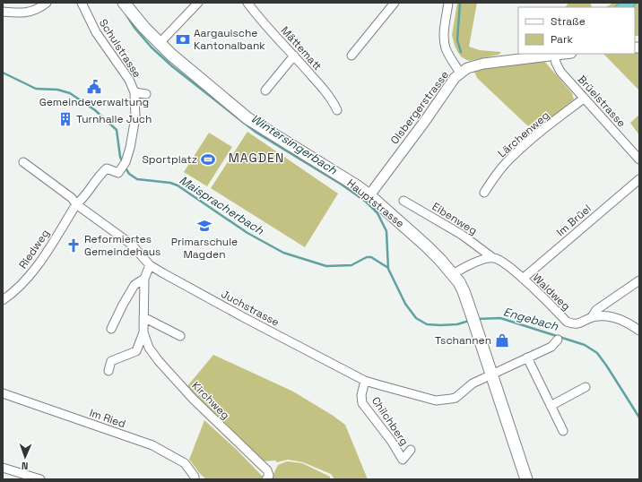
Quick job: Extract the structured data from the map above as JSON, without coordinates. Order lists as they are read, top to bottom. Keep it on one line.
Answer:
{"streets":{"main road":["Hauptstrasse"],"street":["Schulstrasse","Mättematt","Brüelstrasse","Olsbergerstrasse","Lärchenweg","Eibenweg","Im Brüel","Riedweg","Waldweg","Juchstrasse","Kirchweg","Im Ried","Chilchberg"]},"crossings":[["Schulstrasse","Riedweg"],["Schulstrasse","Juchstrasse"],["Brüelstrasse","Olsbergerstrasse"],["Brüelstrasse","Lärchenweg"],["Olsbergerstrasse","Hauptstrasse"],["Hauptstrasse","Juchstrasse"],["Eibenweg","Waldweg"],["Im Brüel","Waldweg"],["Riedweg","Juchstrasse"],["Juchstrasse","Kirchweg"],["Juchstrasse","Chilchberg"]],"districts":["MAGDEN"],"water":["Wintersingerbach","Maispracherbach","Engebach"],"places":{"bank":["Aargauische Kantonalbank"],"public building":["Gemeindeverwaltung"],"building":["Turnhalle Juch"],"sports":["Sportplatz"],"school or university":["Primarschule Magden"],"church":["Reformiertes Gemeindehaus"],"shop":["Tschannen"]},"legend":["Straße","Park"],"north":"bottom"}
